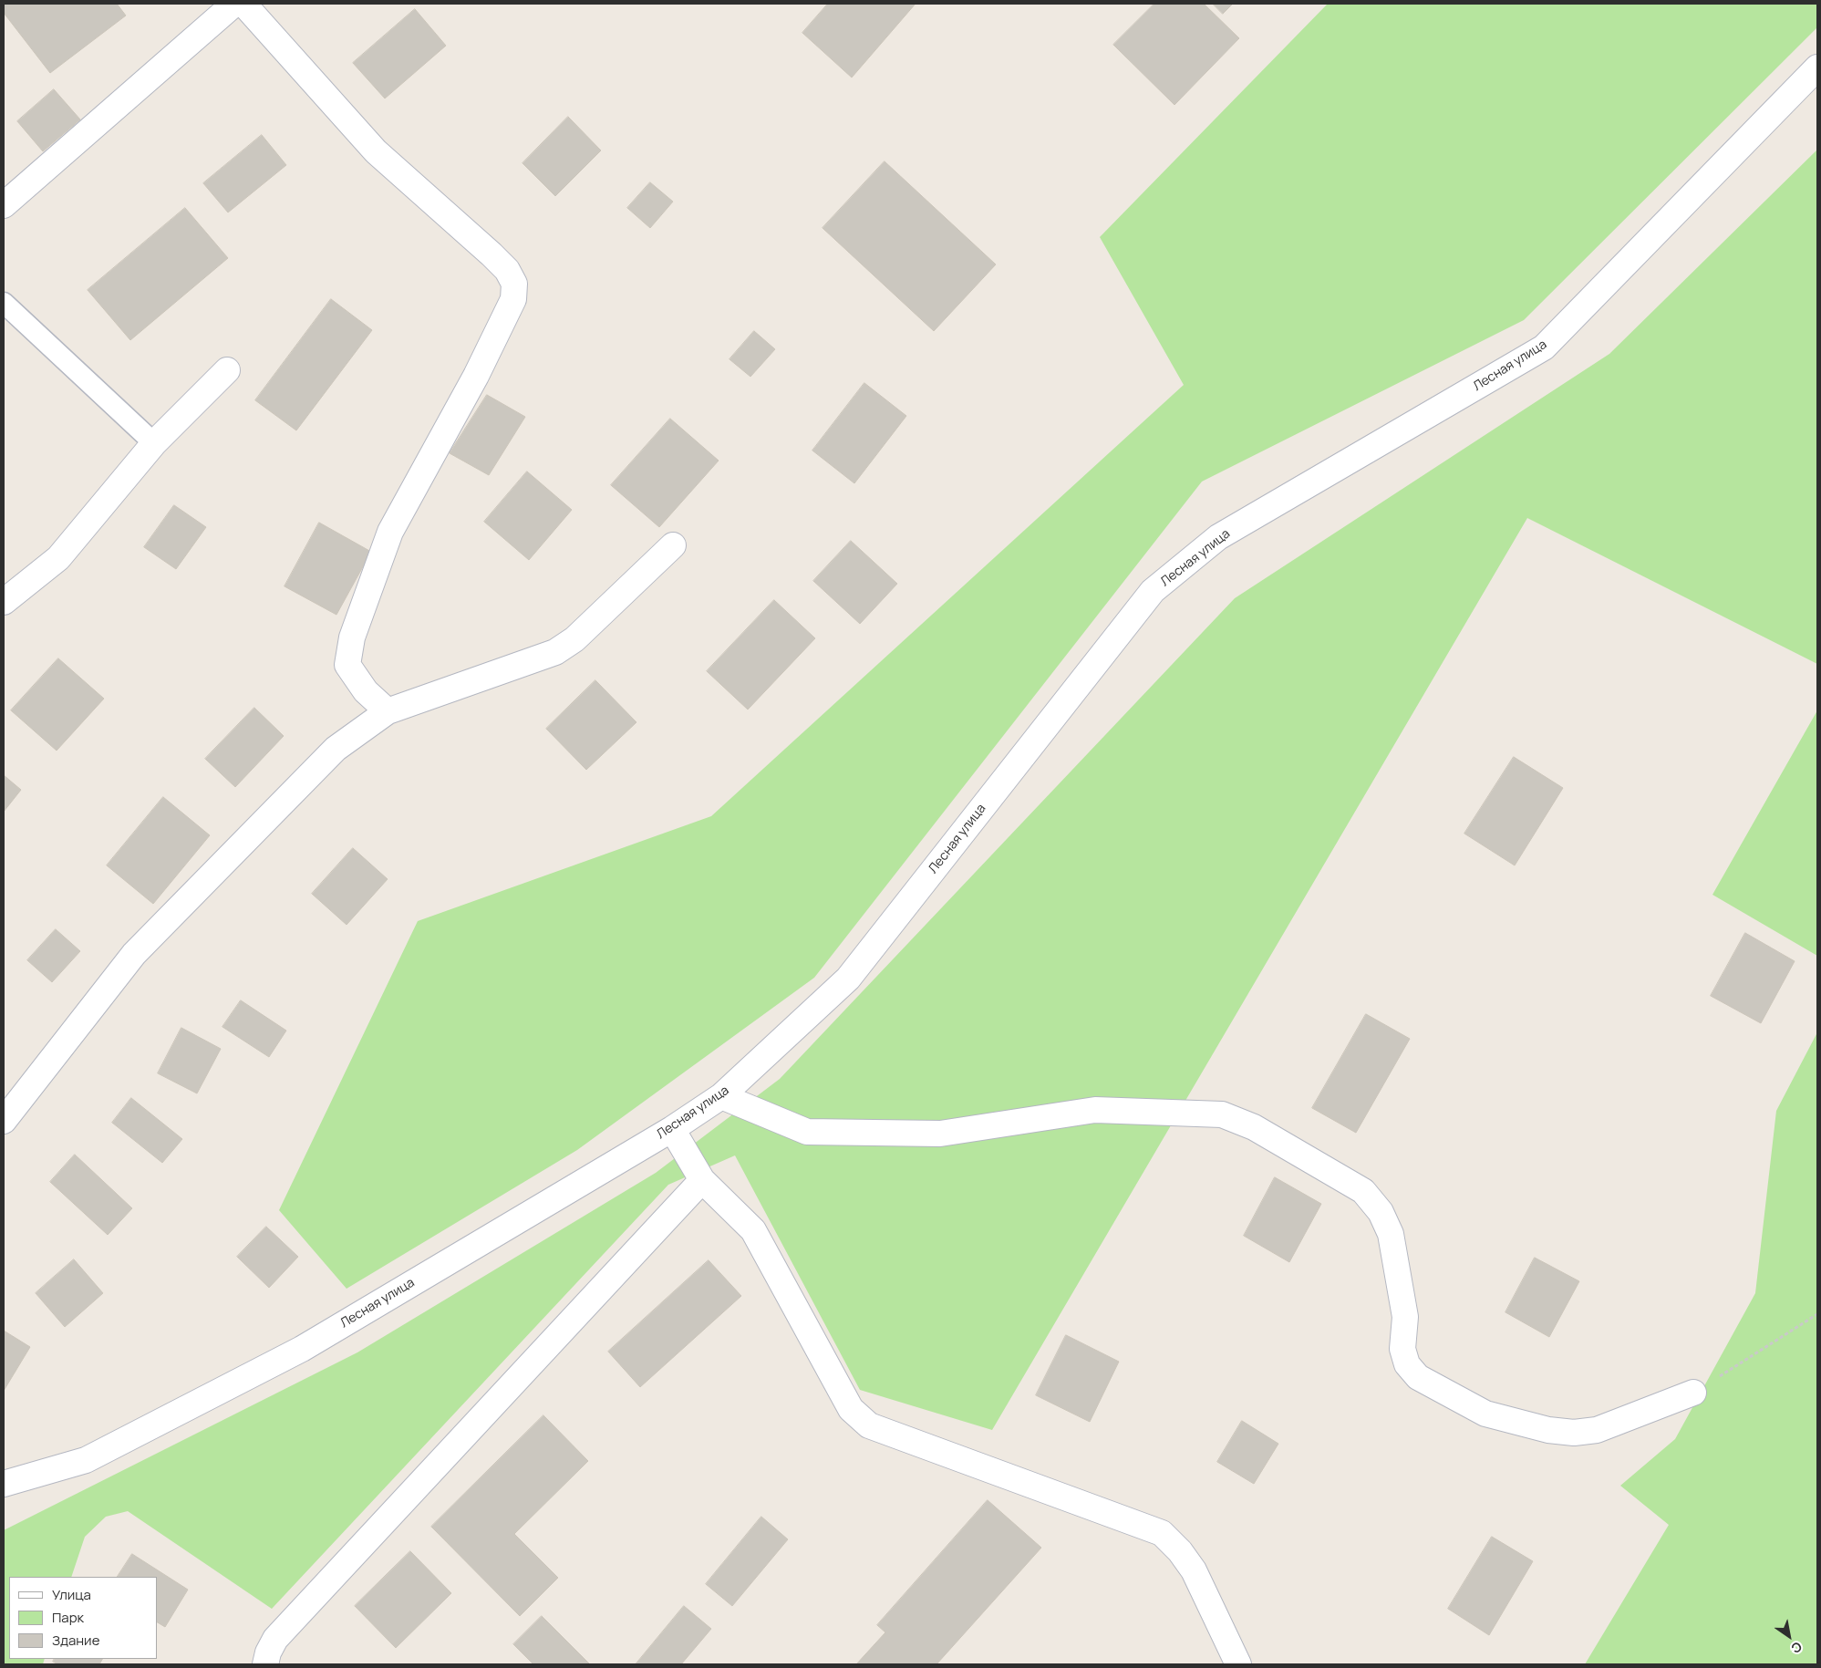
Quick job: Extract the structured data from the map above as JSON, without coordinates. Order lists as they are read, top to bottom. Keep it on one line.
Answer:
{"streets":{"street":["Лесная улица"]},"legend":["Улица","Парк","Здание"],"north":"bottom right"}
